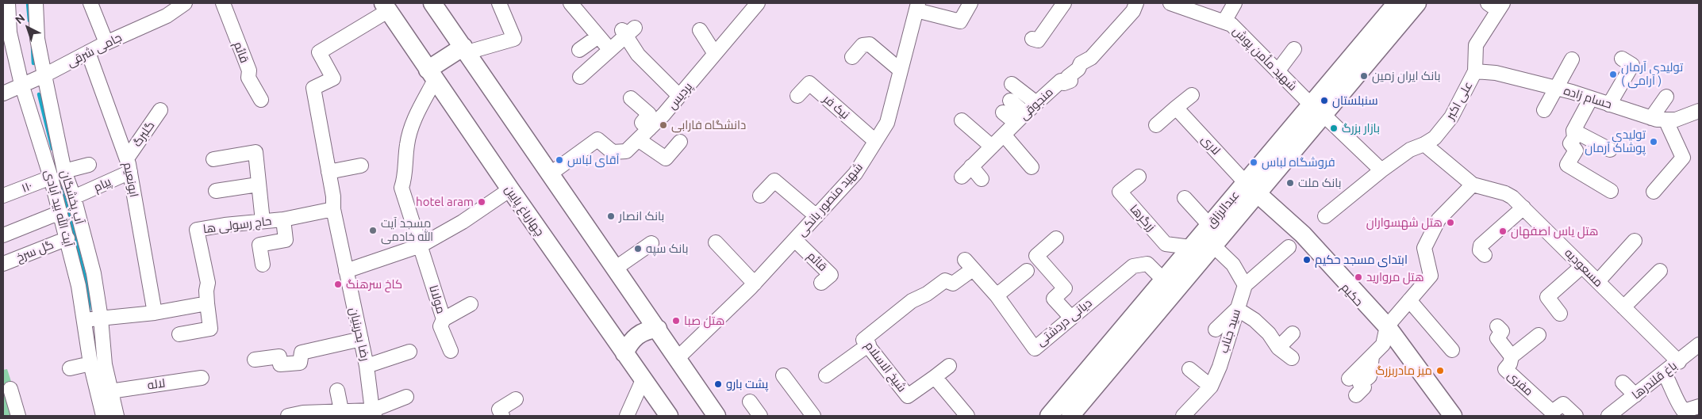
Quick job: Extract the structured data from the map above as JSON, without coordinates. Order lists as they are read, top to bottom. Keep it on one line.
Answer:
{"streets":{"main road":["عبدالرزاق","چهارباغ پایین","حکیم"],"street":["جامی شرقی","قائم","شهید مأمن پوش","پردیس","حسام زاده","علی اکبر","منجوقی","نیک فر","گلبرگ","لاری","ابونعیم","پیام","۱۱۰","آب پخشگان","شهید منصور بانکی","آیت الله بید آبادی","زرگرها","حاج رسولی ها","گل سرخ","مسعودیه","مولانا","دیانی دردشتی","سید جناب","رضا بحرینیان","شیخ الاسلام","باغ قلندرها","مفری","لاله"]},"crossings":[["جامی شرقی","ابونعیم"],["جامی شرقی","آب پخشگان"],["جامی شرقی","آیت الله بید آبادی"],["قائم","شهید منصور بانکی"],["شهید مأمن پوش","عبدالرزاق"],["حسام زاده","علی اکبر"],["علی اکبر","مسعودیه"],["نیک فر","شهید منصور بانکی"],["گلبرگ","ابونعیم"],["لاری","عبدالرزاق"],["لاری","حکیم"],["ابونعیم","پیام"],["پیام","آب پخشگان"],["۱۱۰","آیت الله بید آبادی"],["آب پخشگان","لاله"],["آیت الله بید آبادی","گل سرخ"],["عبدالرزاق","زرگرها"],["عبدالرزاق","حکیم"],["عبدالرزاق","دیانی دردشتی"],["مسعودیه","باغ قلندرها"],["دیانی دردشتی","شیخ الاسلام"]],"places":["تولیدی آرمان ( آرامی )","بانک ایران زمین","سنبلستان","دانشگاه فارابی","بازار بزرگ","تولیدی پوشاک آرمان","آقای لباس","فروشگاه لباس","بانک ملت","hotel aram","بانک انصار","هتل شهسواران","مسجد آیت الله خادمی","هتل یاس اصفهان","بانک سپه","ابتدای مسجد حکیم","هتل مروارید","کاخ سرهنگ","هتل صبا","میز مادربزرگ","پشت بارو"],"north":"top left"}
